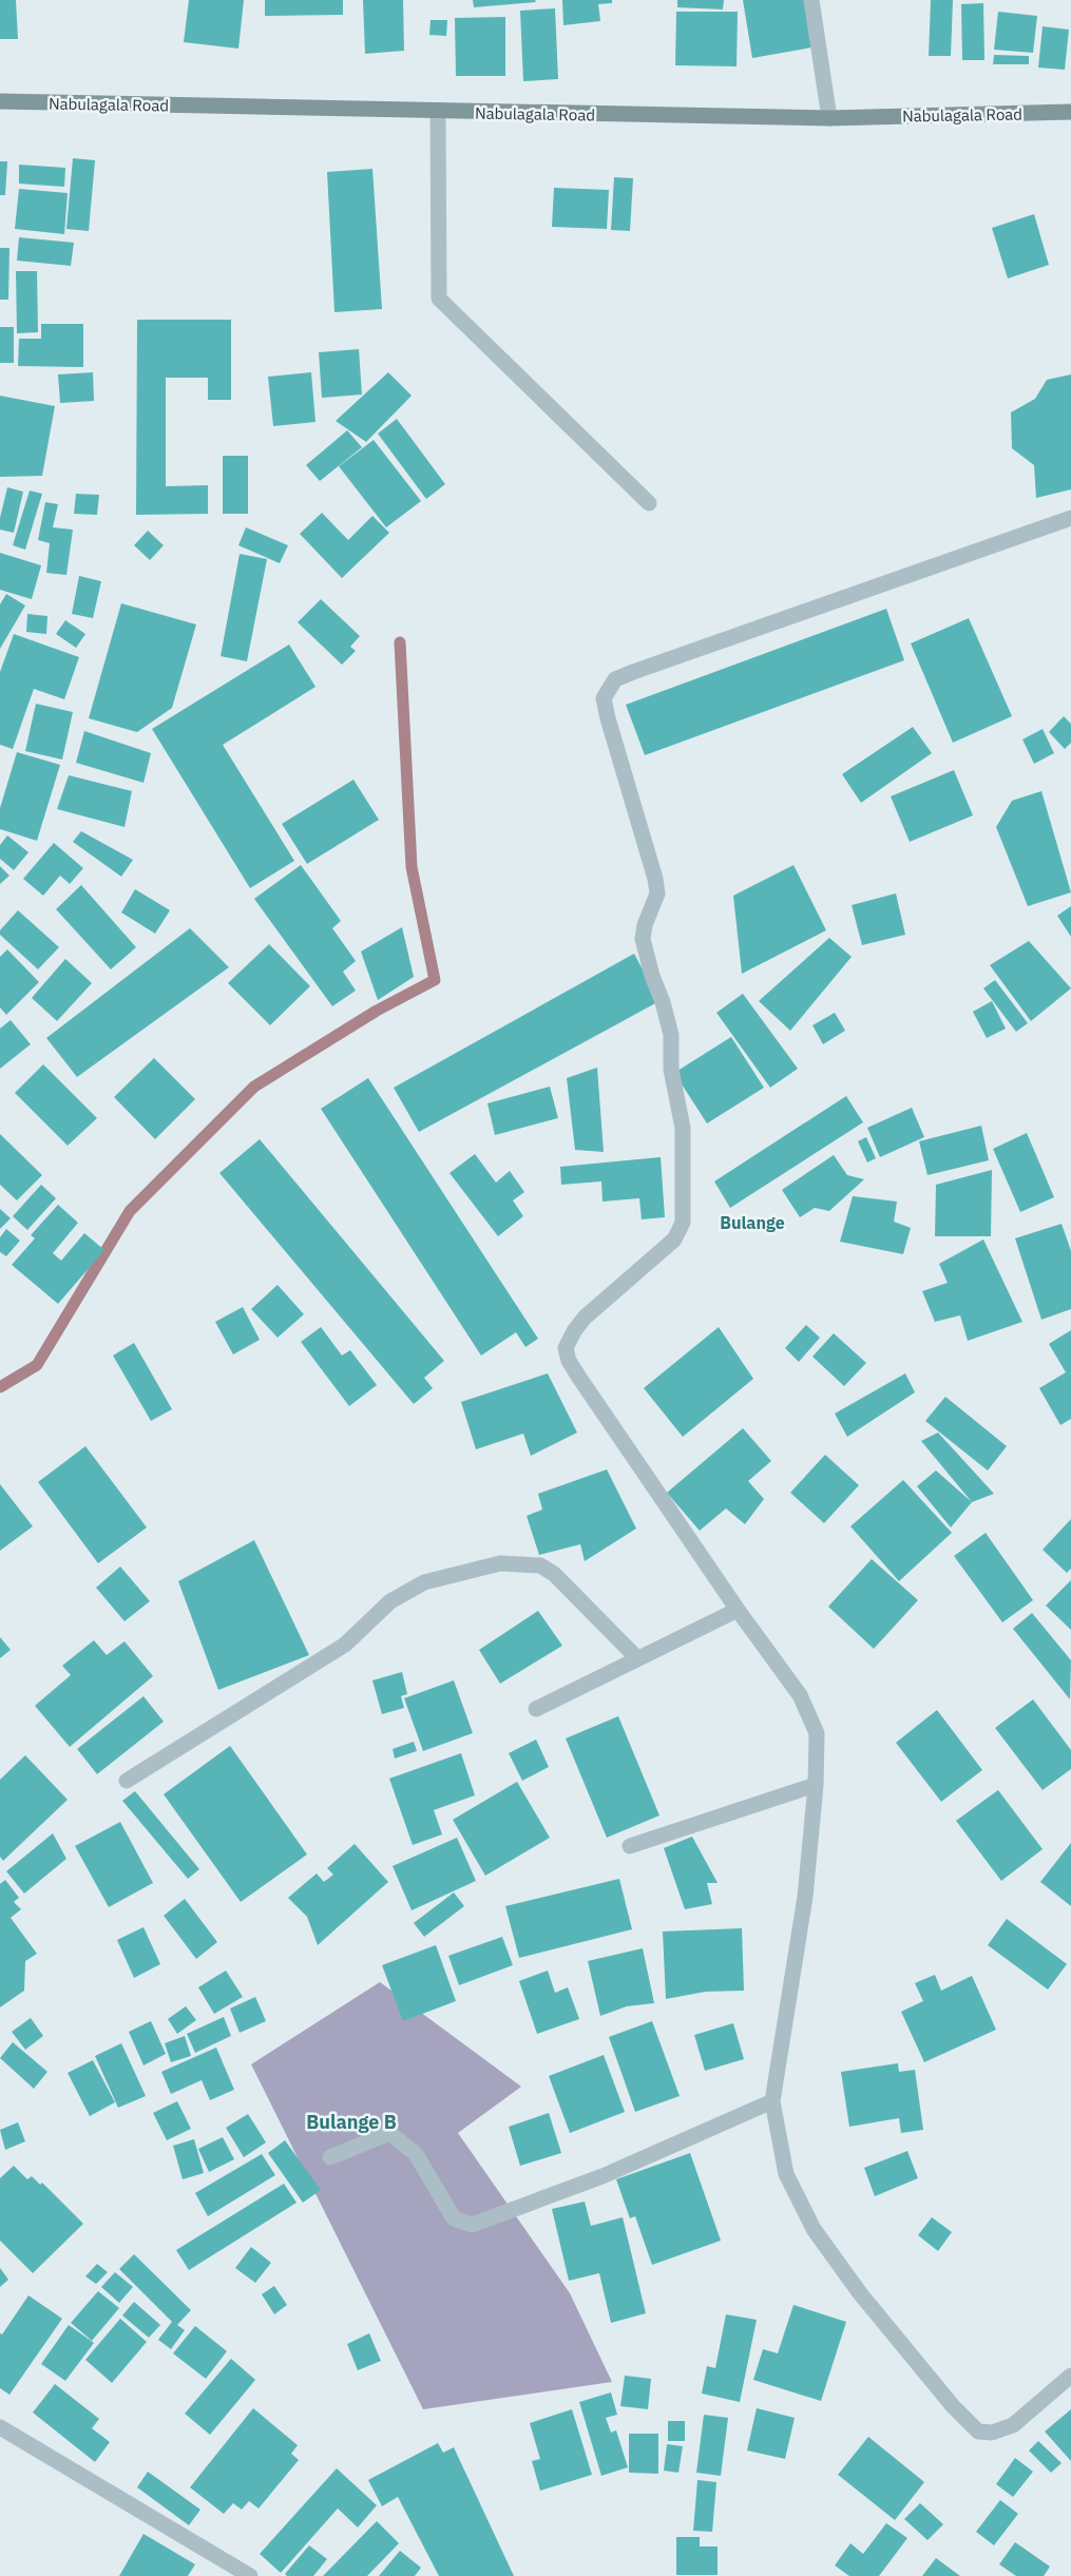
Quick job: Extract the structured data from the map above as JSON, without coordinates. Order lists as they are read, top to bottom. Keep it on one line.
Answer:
{"streets":{"street":["Nabulagala Road"]},"districts":["Bulange","Bulange B"]}
